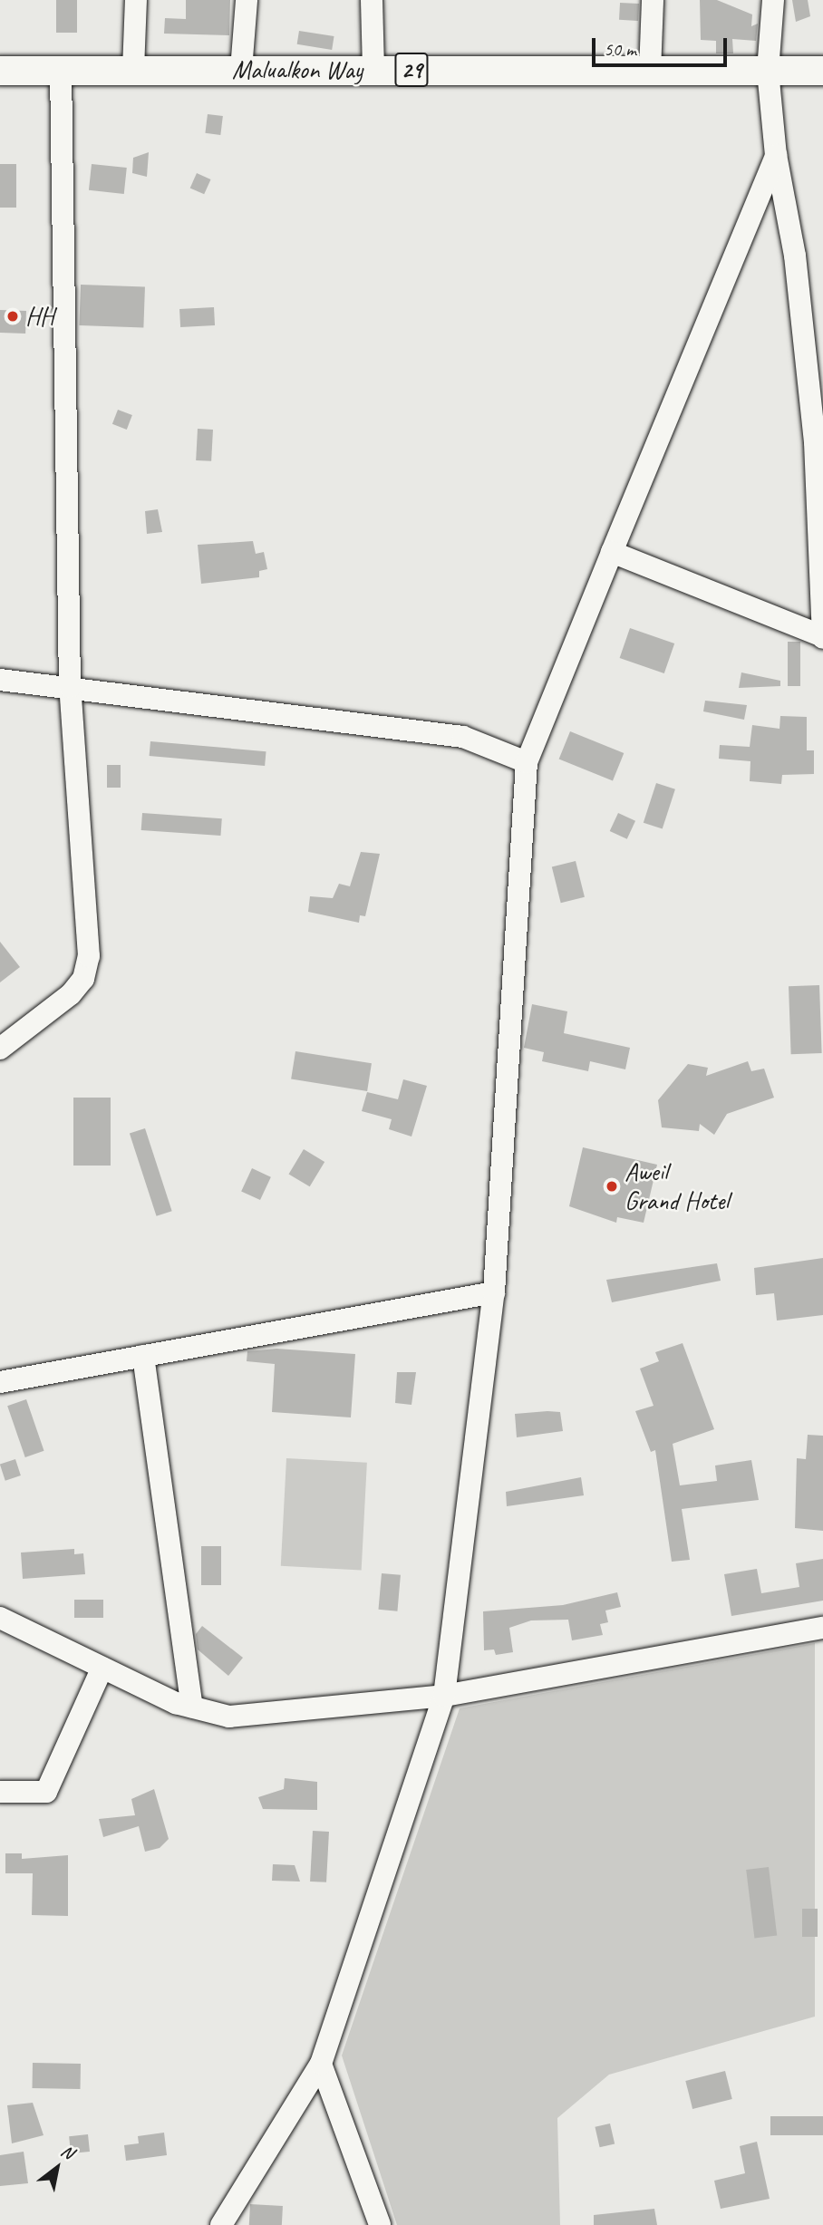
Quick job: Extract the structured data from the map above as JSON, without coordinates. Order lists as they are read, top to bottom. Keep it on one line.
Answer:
{"streets":{"main road":["Malualkon Way","29"]},"places":["HH","Aweil Grand Hotel"],"scale_bar":"50 m","north":"top right"}
